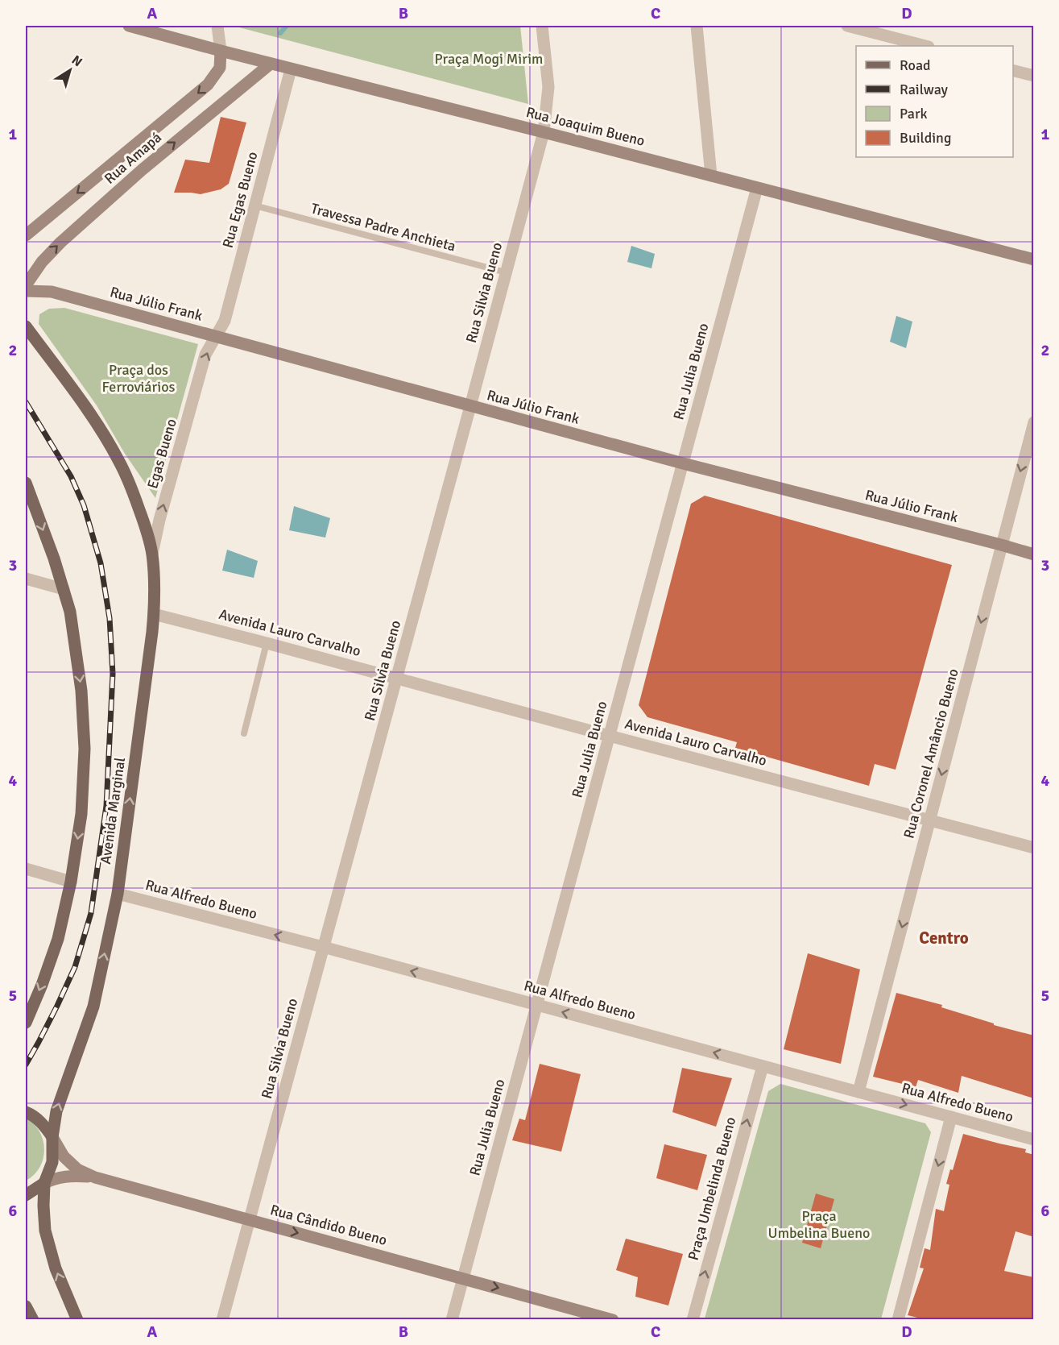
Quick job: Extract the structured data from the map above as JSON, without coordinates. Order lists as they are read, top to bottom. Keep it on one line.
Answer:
{"streets":{"main road":["Rua Joaquim Bueno","Rua Amapá","Rua Júlio Frank","Avenida Marginal","Rua Cândido Bueno"],"street":["Rua Egas Bueno","Rua Silvia Bueno","Rua Julia Bueno","Egas Bueno","Avenida Lauro Carvalho","Rua Coronel Amâncio Bueno","Rua Alfredo Bueno","Praça Umbelinda Bueno"],"lane":["Travessa Padre Anchieta"]},"crossings":[["Rua Joaquim Bueno","Rua Amapá"],["Rua Joaquim Bueno","Rua Egas Bueno"],["Rua Joaquim Bueno","Rua Silvia Bueno"],["Rua Joaquim Bueno","Rua Julia Bueno"],["Rua Egas Bueno","Travessa Padre Anchieta"],["Rua Egas Bueno","Rua Júlio Frank"],["Rua Egas Bueno","Egas Bueno"],["Travessa Padre Anchieta","Rua Silvia Bueno"],["Rua Silvia Bueno","Rua Júlio Frank"],["Rua Silvia Bueno","Avenida Lauro Carvalho"],["Rua Silvia Bueno","Rua Alfredo Bueno"],["Rua Silvia Bueno","Rua Cândido Bueno"],["Rua Júlio Frank","Rua Julia Bueno"],["Rua Júlio Frank","Egas Bueno"],["Rua Júlio Frank","Rua Coronel Amâncio Bueno"],["Rua Julia Bueno","Avenida Lauro Carvalho"],["Rua Julia Bueno","Rua Alfredo Bueno"],["Rua Julia Bueno","Rua Cândido Bueno"],["Egas Bueno","Avenida Marginal"],["Avenida Lauro Carvalho","Rua Coronel Amâncio Bueno"],["Avenida Lauro Carvalho","Avenida Marginal"],["Rua Coronel Amâncio Bueno","Rua Alfredo Bueno"],["Avenida Marginal","Rua Alfredo Bueno"],["Avenida Marginal","Rua Cândido Bueno"],["Rua Alfredo Bueno","Praça Umbelinda Bueno"]],"one_way":["Egas Bueno","Rua Coronel Amâncio Bueno","Praça Umbelinda Bueno","Rua Cândido Bueno"],"districts":["Centro"],"parks":["Praça Mogi Mirim","Praça dos Ferroviários","Praça Umbelina Bueno"],"legend":["Road","Railway","Park","Building"],"north":"top right","grid":{"columns":["A","B","C","D"],"rows":["1","2","3","4","5","6"]}}
